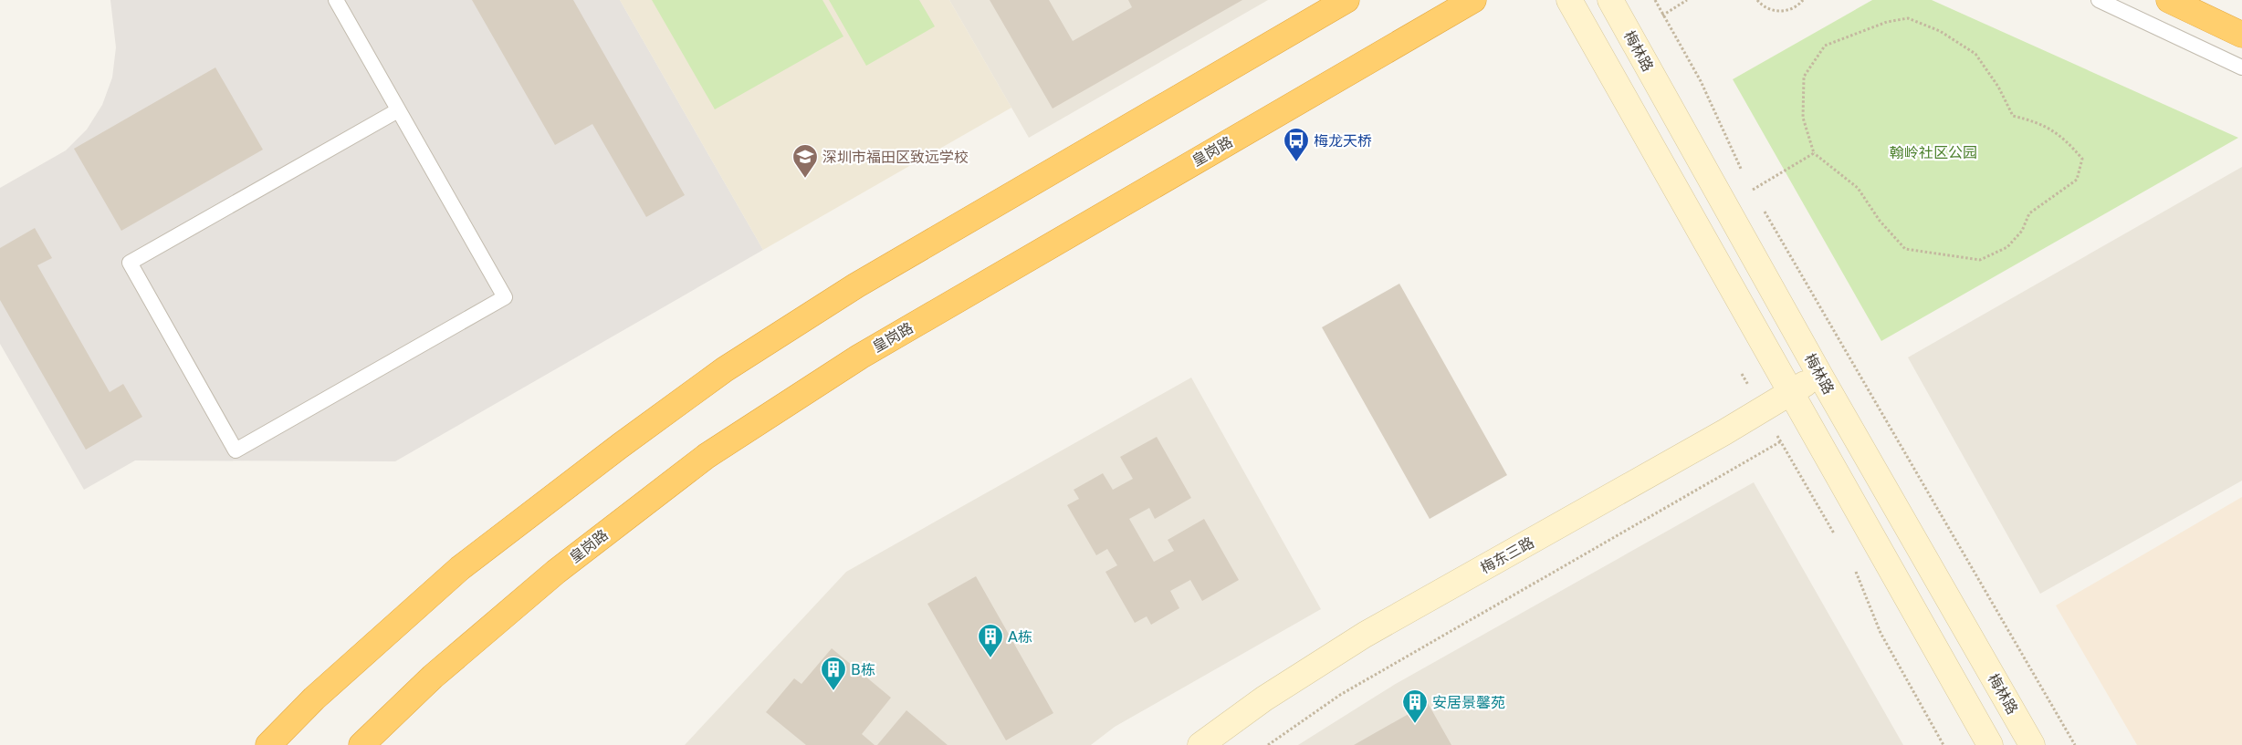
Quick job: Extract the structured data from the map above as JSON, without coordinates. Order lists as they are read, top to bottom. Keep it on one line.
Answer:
{"streets":{"highway":["皇岗路"],"main road":["梅林路","梅东三路"]},"crossings":[["梅林路","梅东三路"]],"parks":["翰岭社区公园"],"places":{"bus stop":["梅龙天桥"],"school or university":["深圳市福田区致远学校"],"building":["A栋","B栋","安居景馨苑"]}}
